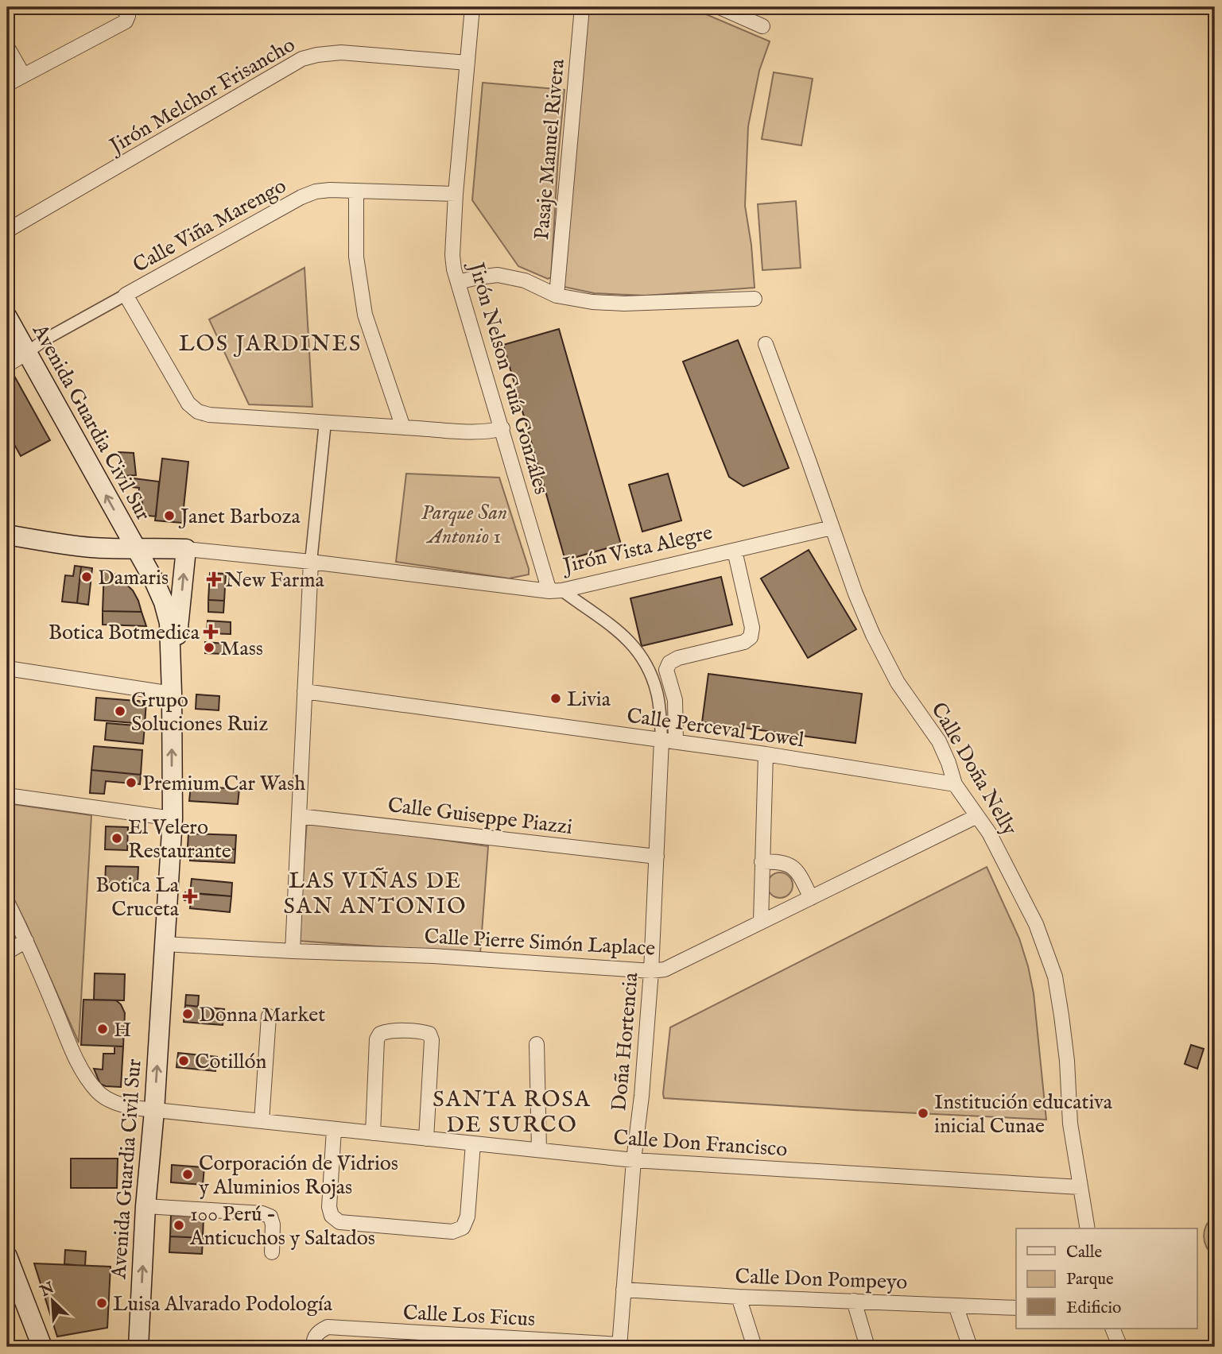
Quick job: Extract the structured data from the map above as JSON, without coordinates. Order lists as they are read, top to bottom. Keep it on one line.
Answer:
{"streets":{"main road":["Avenida Guardia Civil Sur"],"street":["Jirón Melchor Frisancho","Pasaje Manuel Rivera","Calle Viña Marengo","Jirón Nelson Guía Gonzáles","Jirón Vista Alegre","Calle Perceval Lowel","Calle Doña Nelly","Calle Guiseppe Piazzi","Calle Pierre Simón Laplace","Doña Hortencia","Calle Don Francisco","Calle Don Pompeyo","Calle Los Ficus"]},"crossings":[["Jirón Melchor Frisancho","Jirón Nelson Guía Gonzáles"],["Calle Viña Marengo","Jirón Nelson Guía Gonzáles"],["Jirón Nelson Guía Gonzáles","Jirón Vista Alegre"],["Avenida Guardia Civil Sur","Jirón Vista Alegre"],["Avenida Guardia Civil Sur","Calle Pierre Simón Laplace"],["Avenida Guardia Civil Sur","Calle Don Francisco"],["Jirón Vista Alegre","Calle Doña Nelly"],["Jirón Vista Alegre","Doña Hortencia"],["Calle Perceval Lowel","Calle Doña Nelly"],["Calle Perceval Lowel","Doña Hortencia"],["Calle Doña Nelly","Calle Pierre Simón Laplace"],["Calle Doña Nelly","Calle Don Francisco"],["Calle Guiseppe Piazzi","Doña Hortencia"],["Calle Pierre Simón Laplace","Doña Hortencia"],["Doña Hortencia","Calle Don Francisco"],["Doña Hortencia","Calle Don Pompeyo"],["Doña Hortencia","Calle Los Ficus"]],"districts":["LOS JARDINES","LAS VIÑAS DE SAN ANTONIO","SANTA ROSA DE SURCO"],"parks":["Parque San Antonio 1"],"places":{"other":["Janet Barboza","Damaris","Mass","Livia","Grupo Soluciones Ruiz","Premium Car Wash","El Velero Restaurante","Donna Market","H","Cotillón","Institución educativa inicial Cunae","Corporación de Vidrios y Aluminios Rojas","100 Perú - Anticuchos y Saltados","Luisa Alvarado Podología"],"health":["New Farma","Botica Botmedica","Botica La Cruceta"]},"legend":["Calle","Parque","Edificio"],"north":"top left"}
